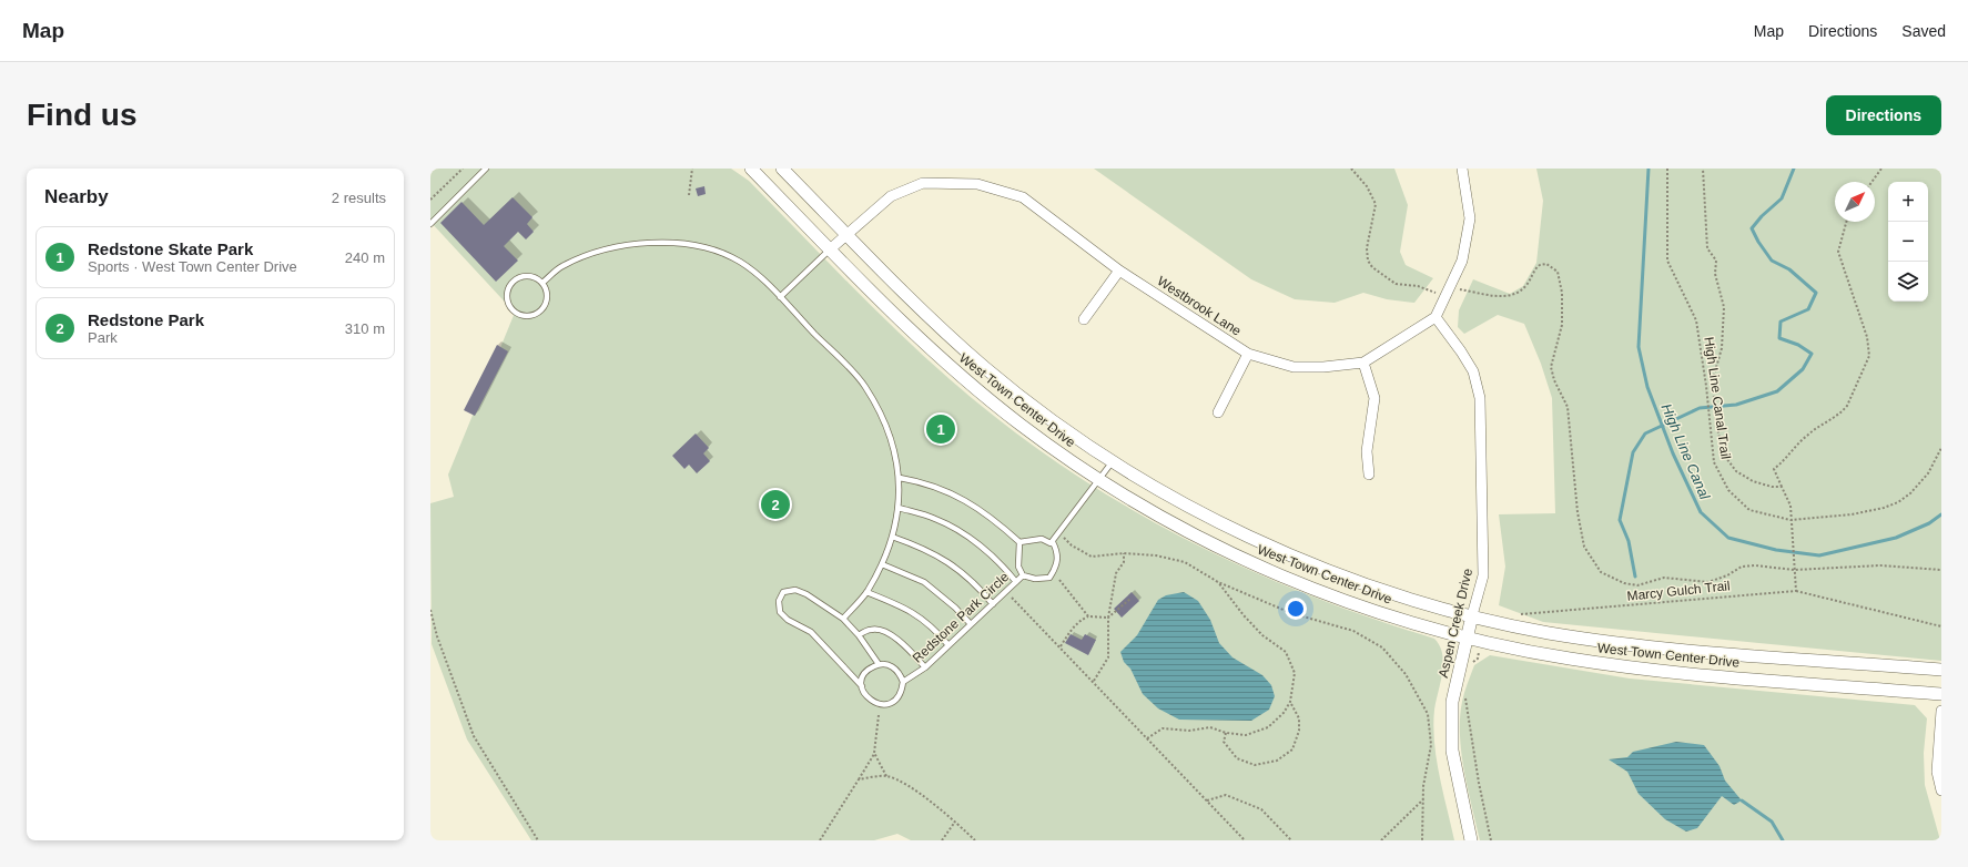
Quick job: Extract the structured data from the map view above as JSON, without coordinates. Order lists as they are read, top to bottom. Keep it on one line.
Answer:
{"streets":{"street":["Westbrook Lane","West Town Center Drive","Aspen Creek Drive"],"lane":["Redstone Park Circle"],"path":["High Line Canal Trail","Marcy Gulch Trail"]},"crossings":[["Westbrook Lane","West Town Center Drive"],["Westbrook Lane","Aspen Creek Drive"],["West Town Center Drive","Aspen Creek Drive"]],"water":["High Line Canal"],"north":"top right","page":{"header":"Map","nav":["Map","Directions","Saved"],"buttons":"Directions","title":"Find us","heading":["Nearby","2 results"],"map_buttons":["+","−"],"list":[{"mark":"1","name":"Redstone Skate Park","note":"Sports · West Town Center Drive","value":"240 m"},{"mark":"2","name":"Redstone Park","note":"Park","value":"310 m"}],"pins":["1","2"]}}
